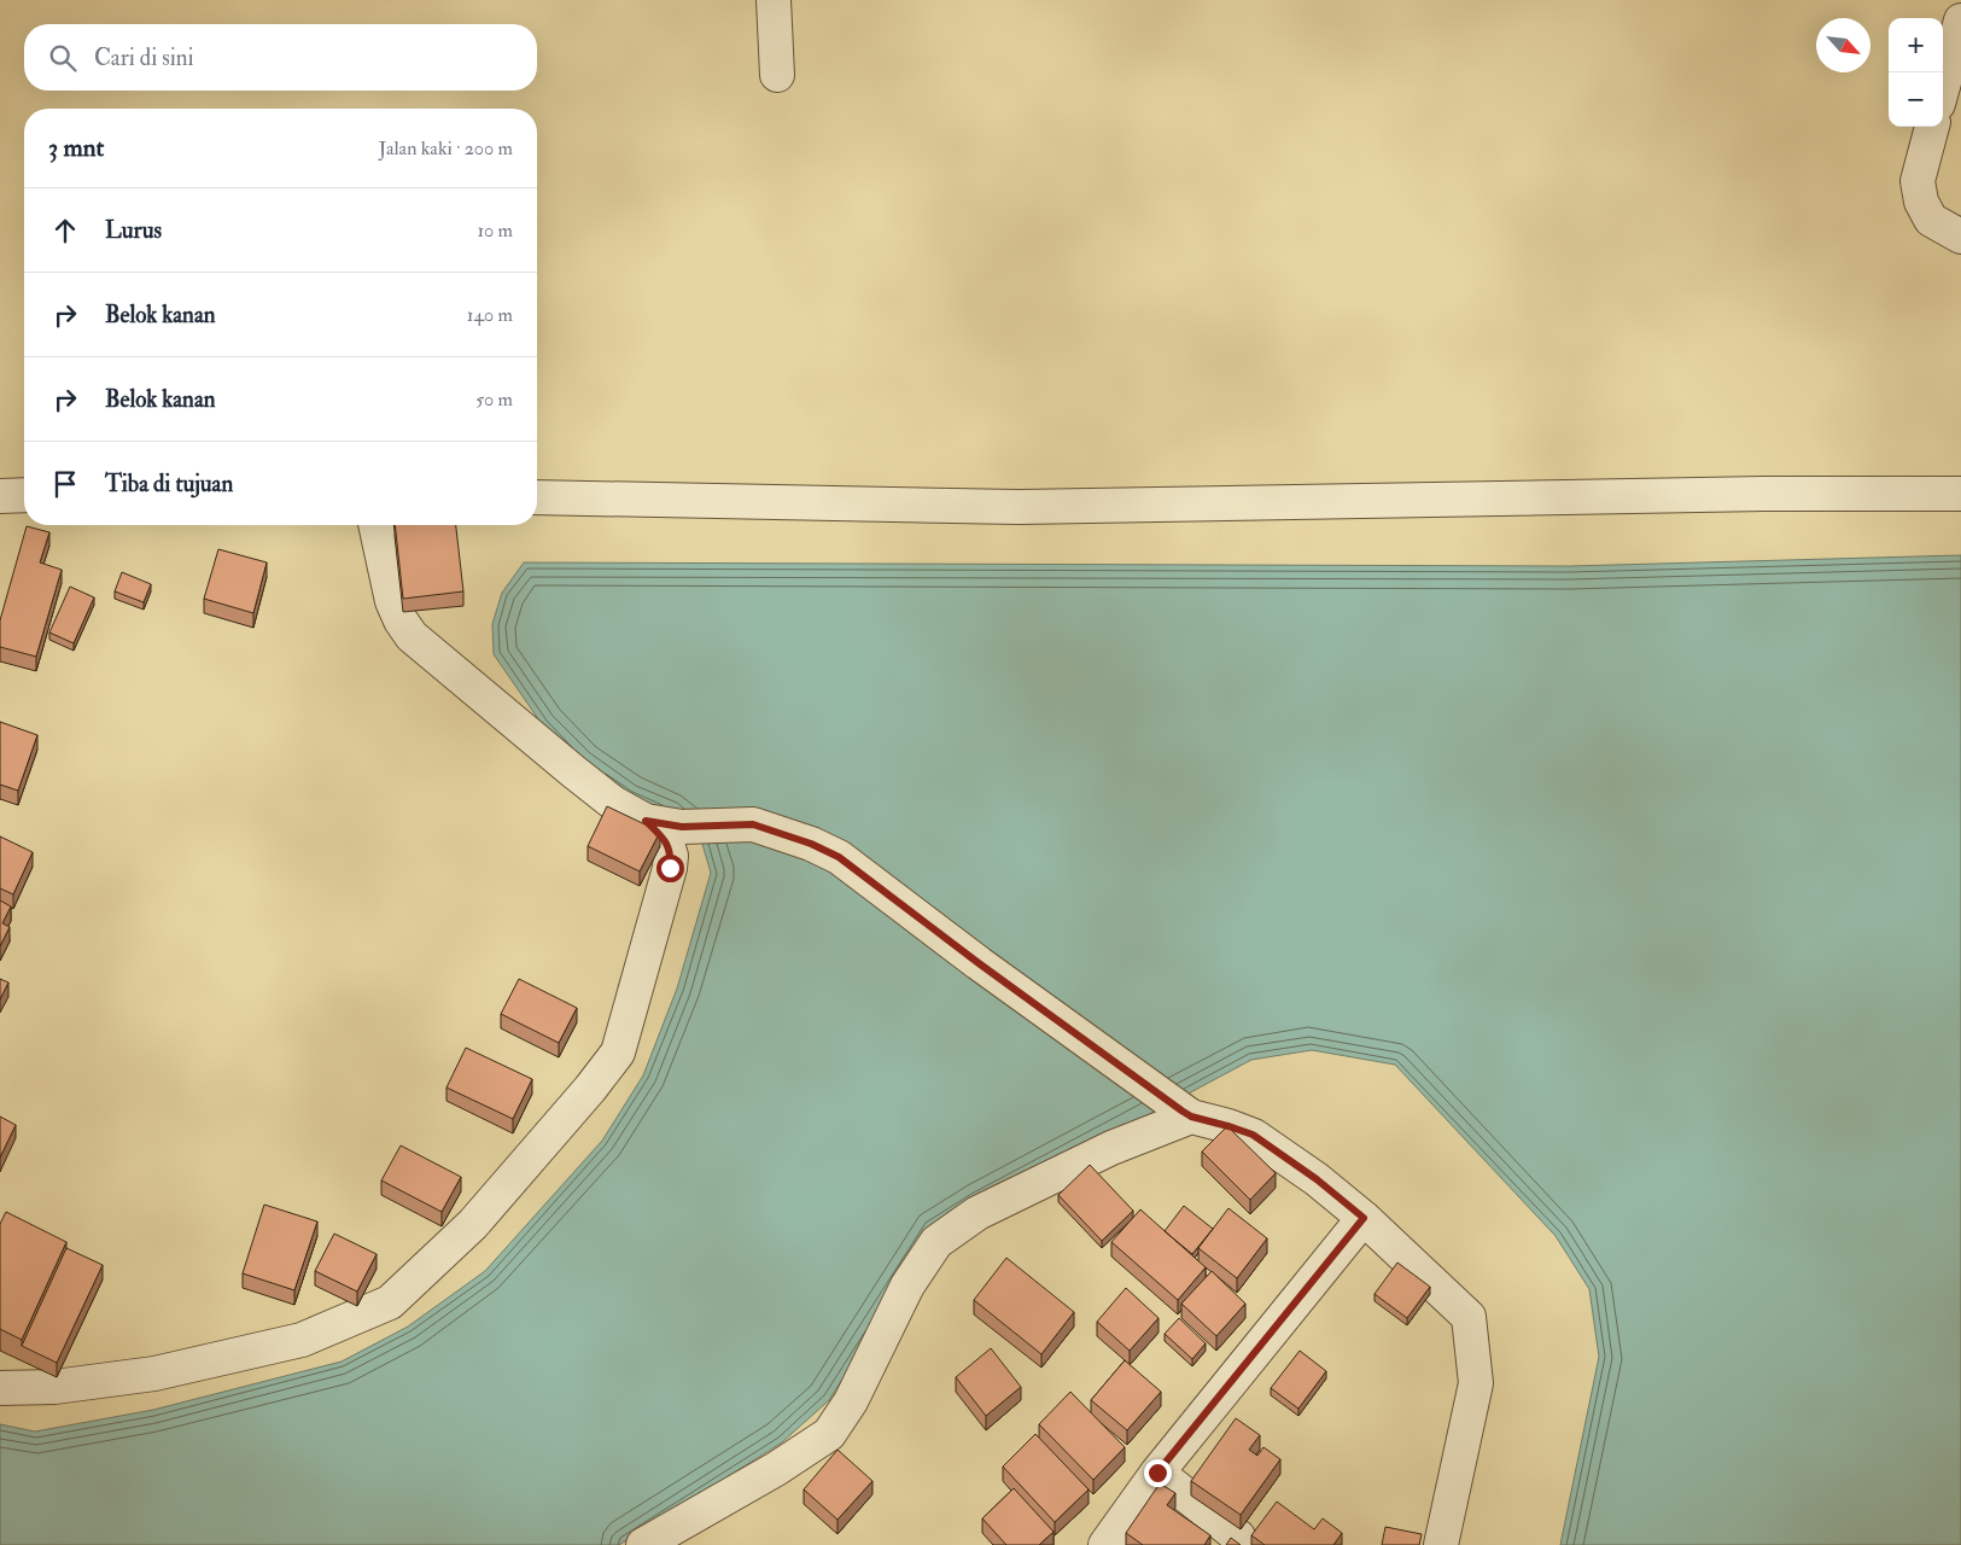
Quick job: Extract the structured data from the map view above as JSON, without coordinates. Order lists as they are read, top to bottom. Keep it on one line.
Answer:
{"north":"bottom right","page":{"map_buttons":["+","−"],"search":"Cari di sini","heading":["3 mnt","Jalan kaki · 200 m"],"list":[["Lurus","10 m"],["Belok kanan","140 m"],["Belok kanan","50 m"],"Tiba di tujuan"]}}
